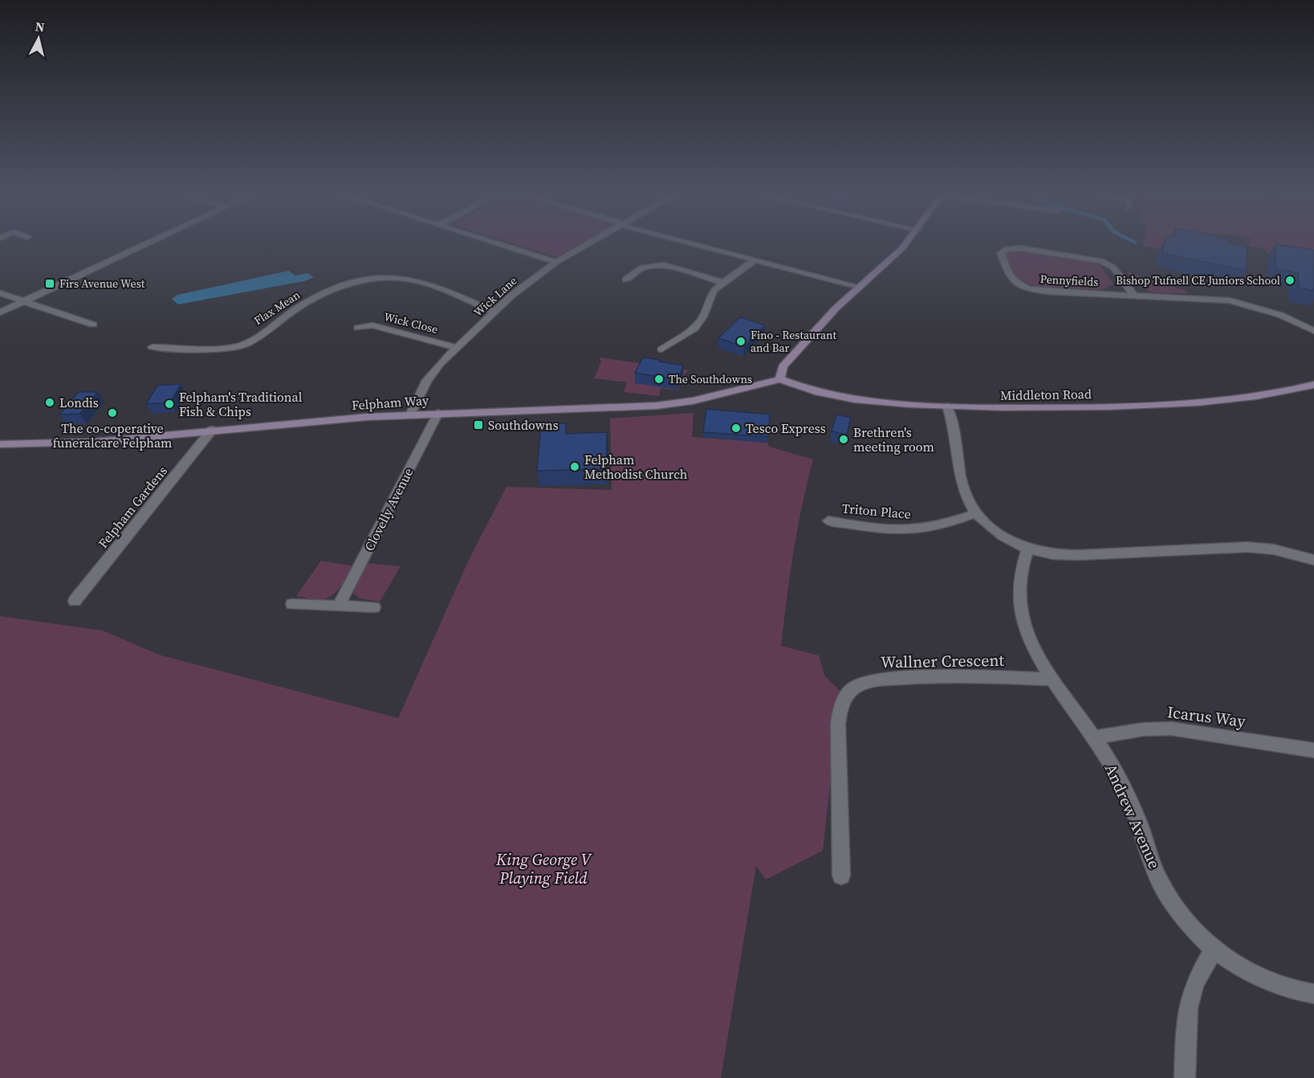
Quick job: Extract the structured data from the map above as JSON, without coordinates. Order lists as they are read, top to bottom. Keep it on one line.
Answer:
{"streets":{"main road":["Middleton Road","Felpham Way"],"street":["Pennyfields","Wick Lane","Flax Mean","Wick Close","Felpham Gardens","Clovelly Avenue","Triton Place","Wallner Crescent","Icarus Way","Andrew Avenue"]},"crossings":[["Wick Lane","Flax Mean"],["Wick Lane","Wick Close"],["Wick Lane","Felpham Way"],["Middleton Road","Felpham Way"],["Felpham Way","Felpham Gardens"],["Felpham Way","Clovelly Avenue"],["Wallner Crescent","Andrew Avenue"],["Icarus Way","Andrew Avenue"]],"parks":["King George V Playing Field"],"places":{"other":["Bishop Tufnell CE Juniors School","Fino - Restaurant and Bar","The Southdowns","Londis","Felpham's Traditional Fish & Chips","The co-coperative funeralcare Felpham","Tesco Express","Brethren's meeting room","Felpham Methodist Church"],"transit":["Firs Avenue West","Southdowns"]},"north":"top"}
